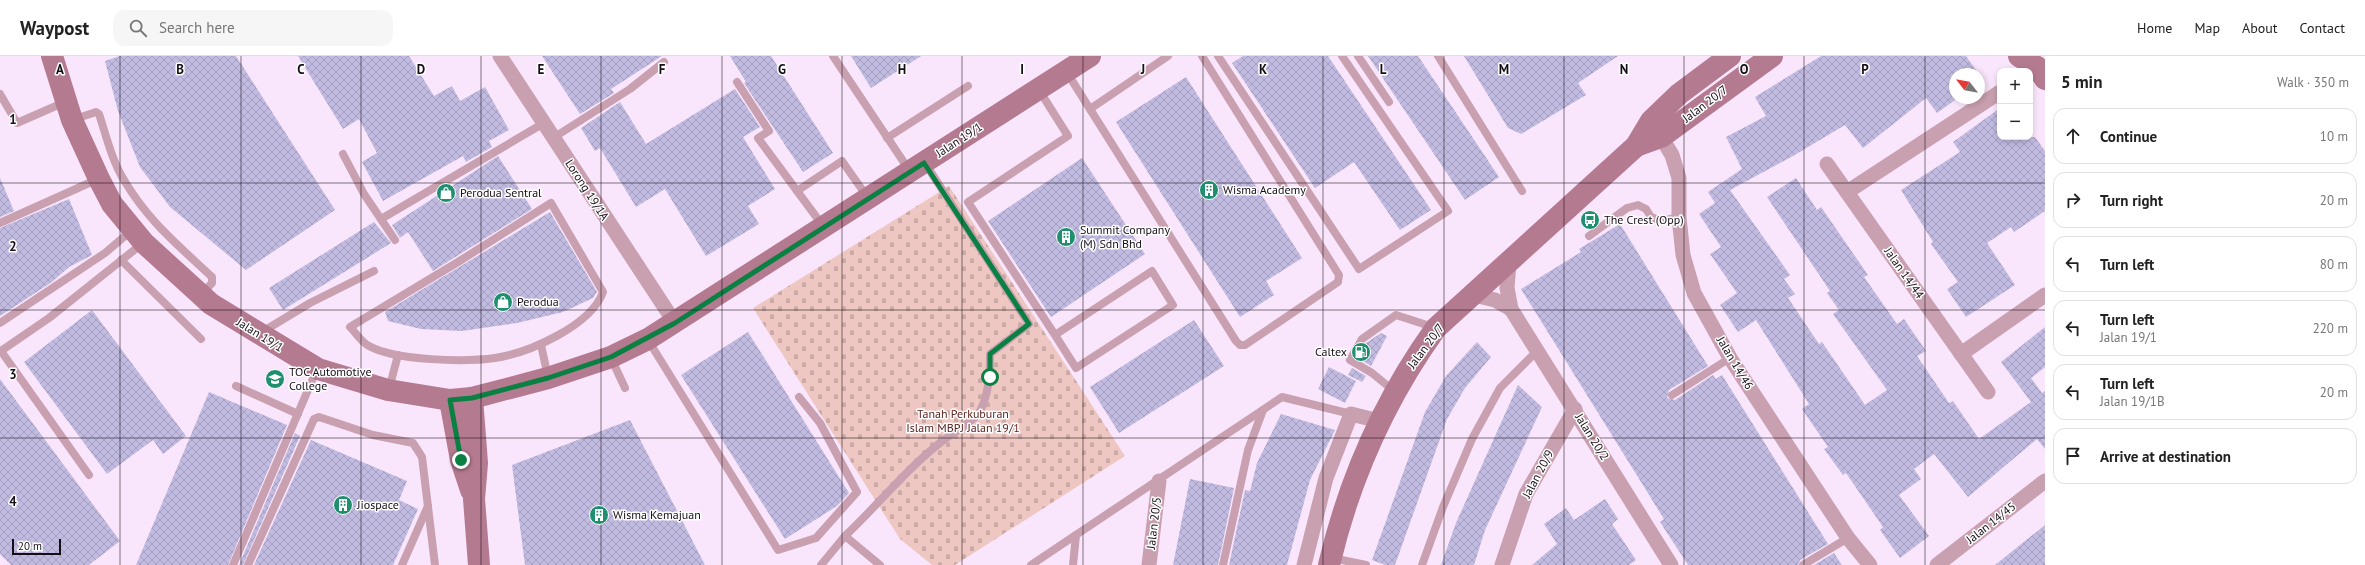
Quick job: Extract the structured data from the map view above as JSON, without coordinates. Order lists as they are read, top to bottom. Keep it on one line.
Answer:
{"streets":{"main road":["Jalan 20/7","Jalan 19/1"],"street":["Lorong 19/1A","Jalan 14/44","Jalan 14/46","Jalan 20/2","Jalan 20/9","Jalan 20/5","Jalan 14/45"]},"crossings":[["Jalan 20/7","Jalan 14/46"],["Jalan 20/7","Jalan 20/2"],["Jalan 19/1","Lorong 19/1A"],["Jalan 20/2","Jalan 20/9"]],"parks":["Tanah Perkuburan Islam MBPJ Jalan 19/1"],"places":{"building":["Wisma Academy","Summit Company (M) Sdn Bhd","Jiospace","Wisma Kemajuan"],"shop":["Perodua Sentral","Perodua"],"bus stop":["The Crest (Opp)"],"fuel station":["Caltex"],"school or university":["TOC Automotive College"]},"scale_bar":"20 m","north":"top left","page":{"header":"Waypost","search":"Search here","nav":["Home","Map","About","Contact"],"heading":["5 min","Walk · 350 m"],"map_buttons":["+","−"],"list":[["Continue","10 m"],["Turn right","20 m"],["Turn left","80 m"],["Turn left","Jalan 19/1","220 m"],["Turn left","Jalan 19/1B","20 m"],"Arrive at destination"],"scale":"20 m"},"grid":{"columns":["A","B","C","D","E","F","G","H","I","J","K","L","M","N","O","P"],"rows":["1","2","3","4"]}}
